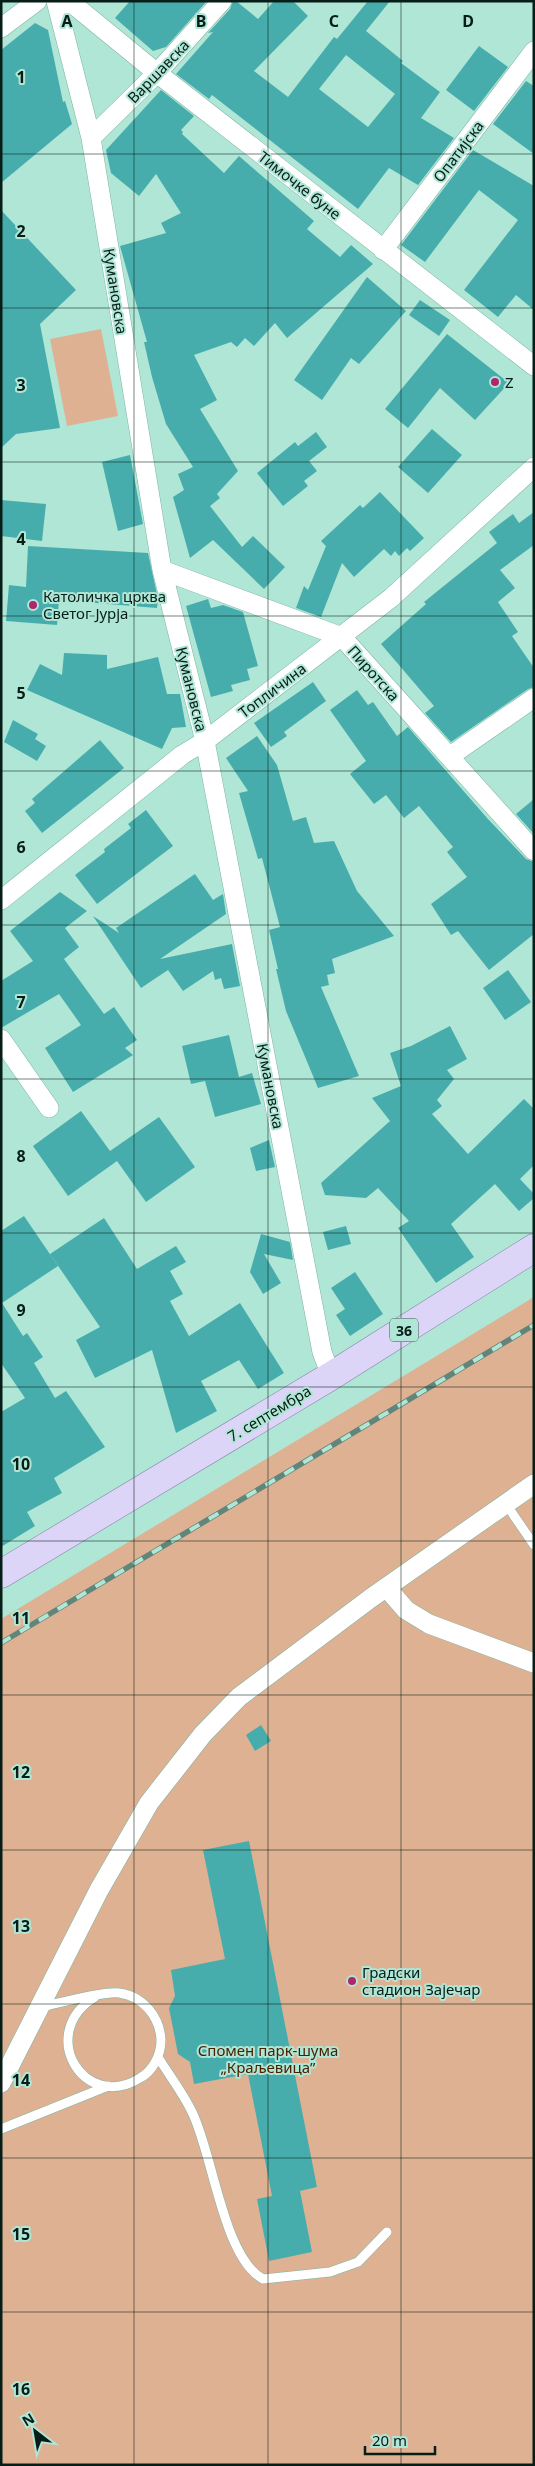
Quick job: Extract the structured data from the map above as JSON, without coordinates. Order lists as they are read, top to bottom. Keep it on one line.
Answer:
{"streets":{"main road":["36","7. септембра"],"street":["Варшавска","Опатијска","Тимочке буне","Кумановска","Пиротска","Топличина"]},"crossings":[["Варшавска","Тимочке буне"],["Варшавска","Кумановска"],["Опатијска","Тимочке буне"],["Кумановска","Пиротска"],["Кумановска","Топличина"],["Кумановска","7. септембра"],["Пиротска","Топличина"]],"parks":["Спомен парк-шума „Краљевица”"],"places":["Z","Католичка црква Светог Јурја","Градски стадион Зајечар"],"scale_bar":"20 m","north":"top left","grid":{"columns":["A","B","C","D"],"rows":["1","2","3","4","5","6","7","8","9","10","11","12","13","14","15","16"]}}
